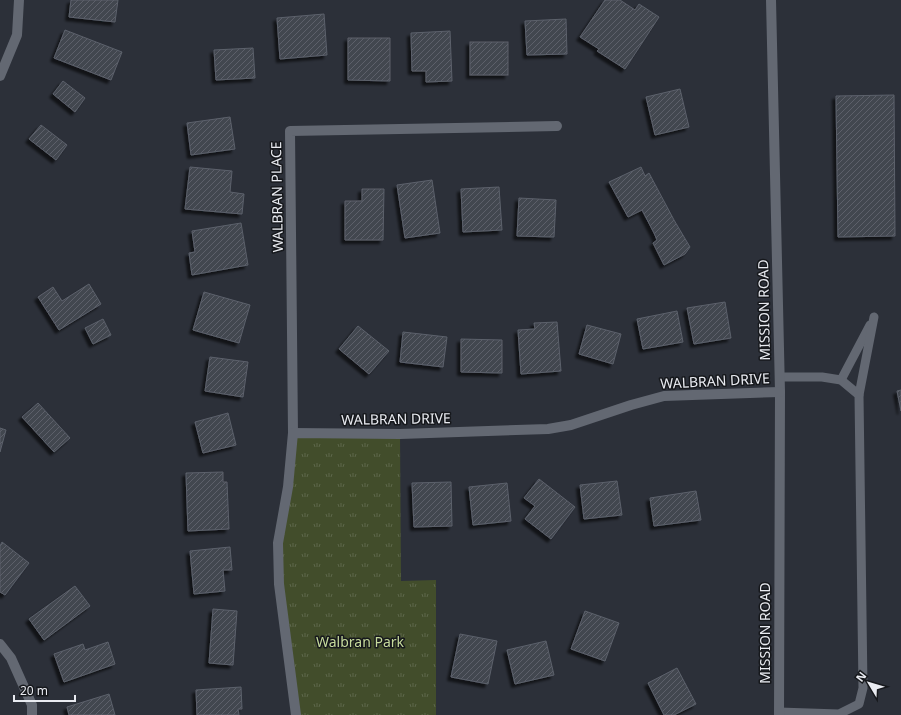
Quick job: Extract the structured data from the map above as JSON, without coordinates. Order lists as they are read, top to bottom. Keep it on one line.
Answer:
{"streets":{"street":["WALBRAN PLACE","MISSION ROAD","WALBRAN DRIVE"]},"crossings":[["WALBRAN PLACE","WALBRAN DRIVE"],["MISSION ROAD","WALBRAN DRIVE"]],"parks":["Walbran Park"],"scale_bar":"20 m","north":"top left"}
